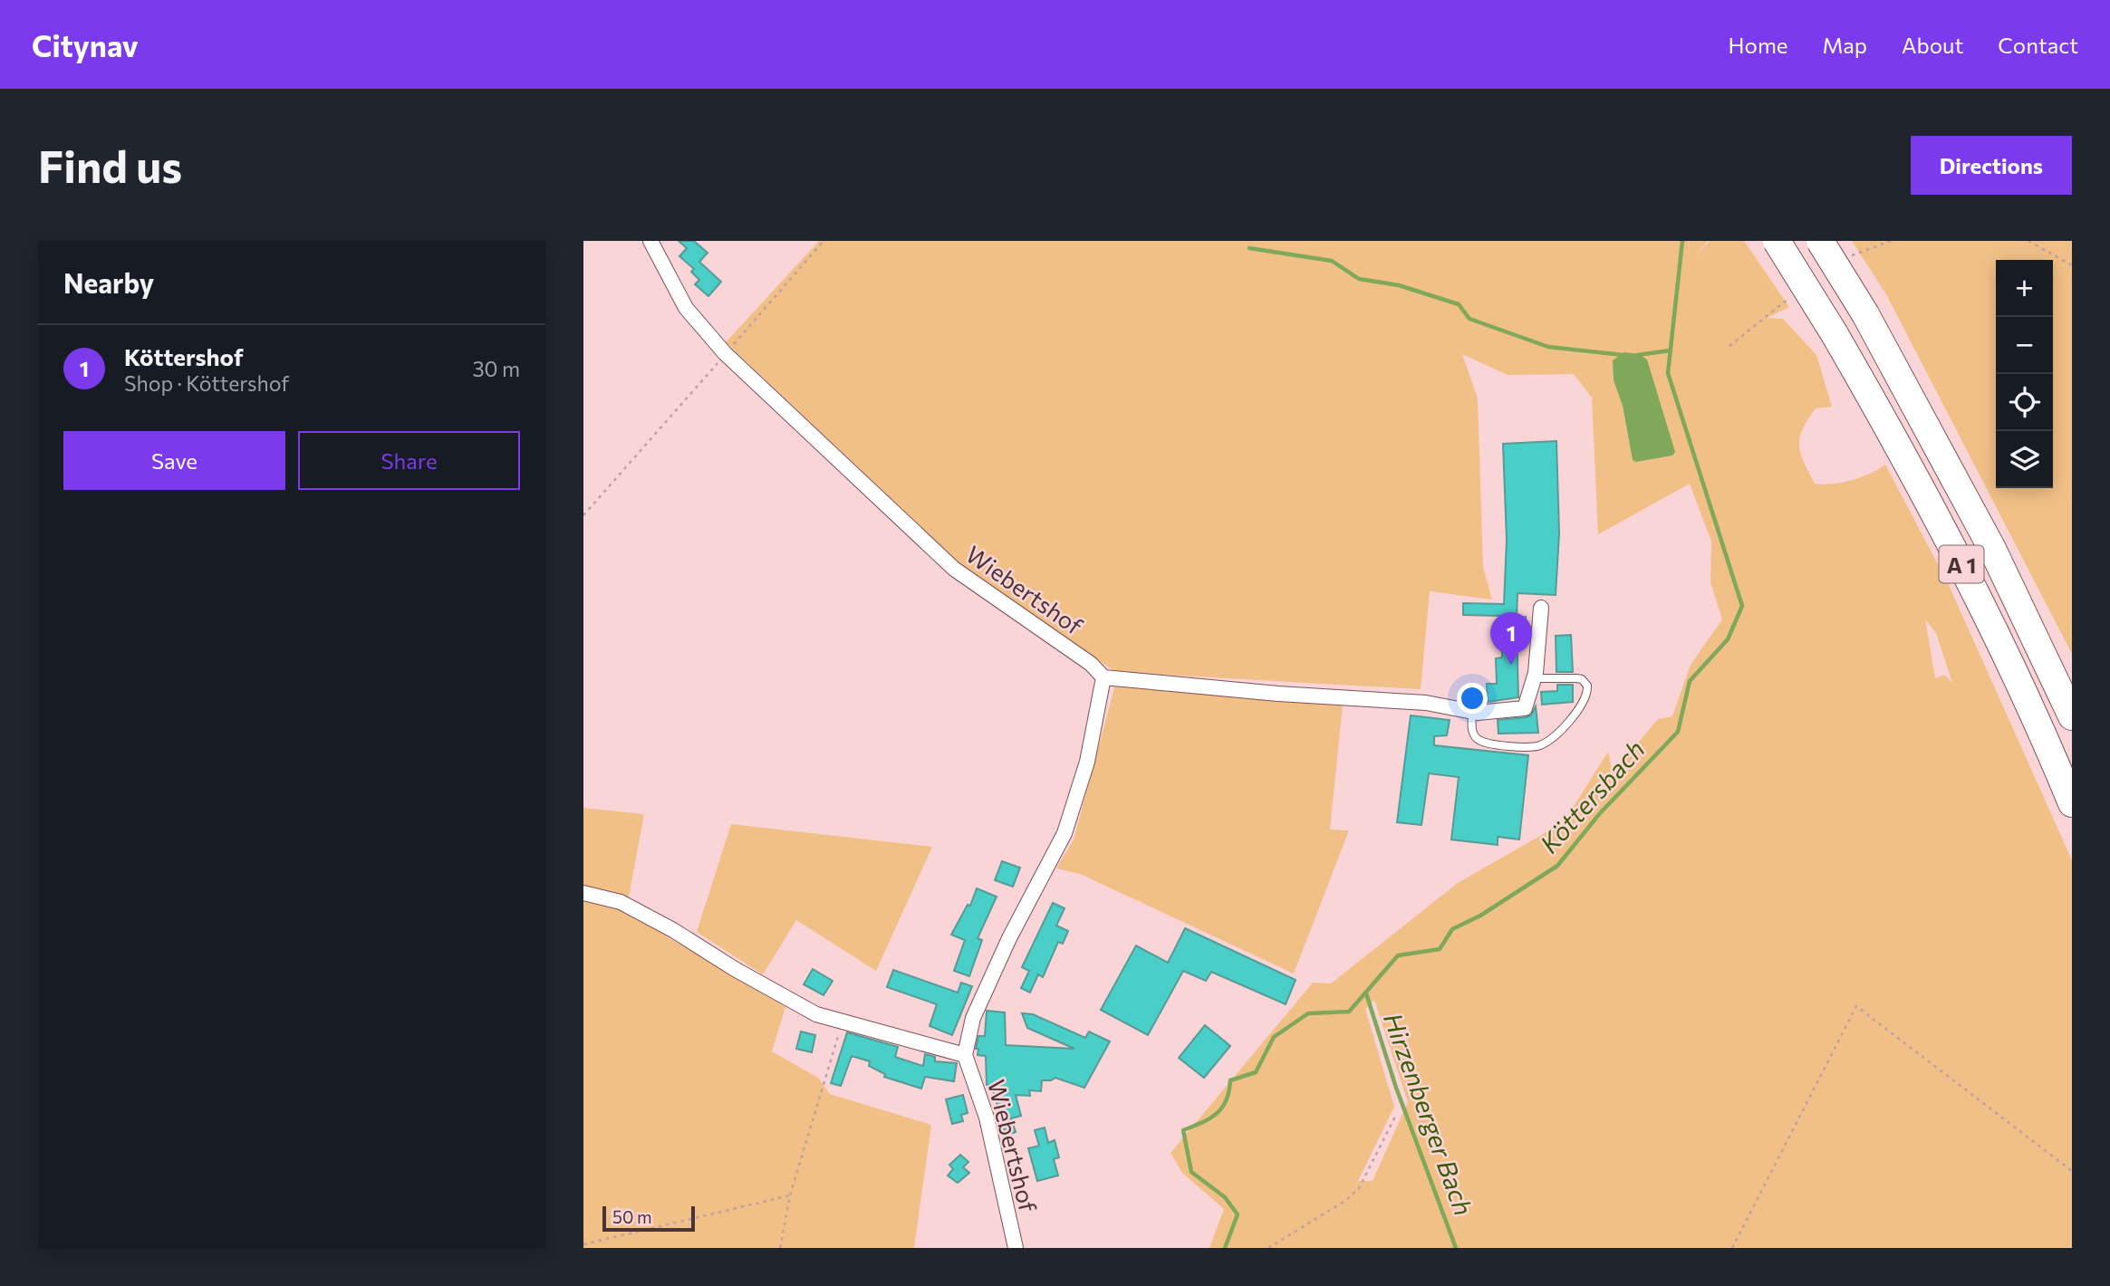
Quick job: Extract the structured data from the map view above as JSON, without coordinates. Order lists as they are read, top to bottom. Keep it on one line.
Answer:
{"streets":{"highway":["A 1"],"street":["Wiebertshof"]},"water":["Köttersbach","Hirzenberger Bach"],"scale_bar":"50 m","page":{"header":"Citynav","nav":["Home","Map","About","Contact"],"buttons":["Directions",["Save","Share"]],"title":"Find us","heading":"Nearby","map_buttons":["+","−"],"list":[{"mark":"1","name":"Köttershof","note":"Shop · Köttershof","value":"30 m"}],"pins":"1","scale":"50 m"}}
